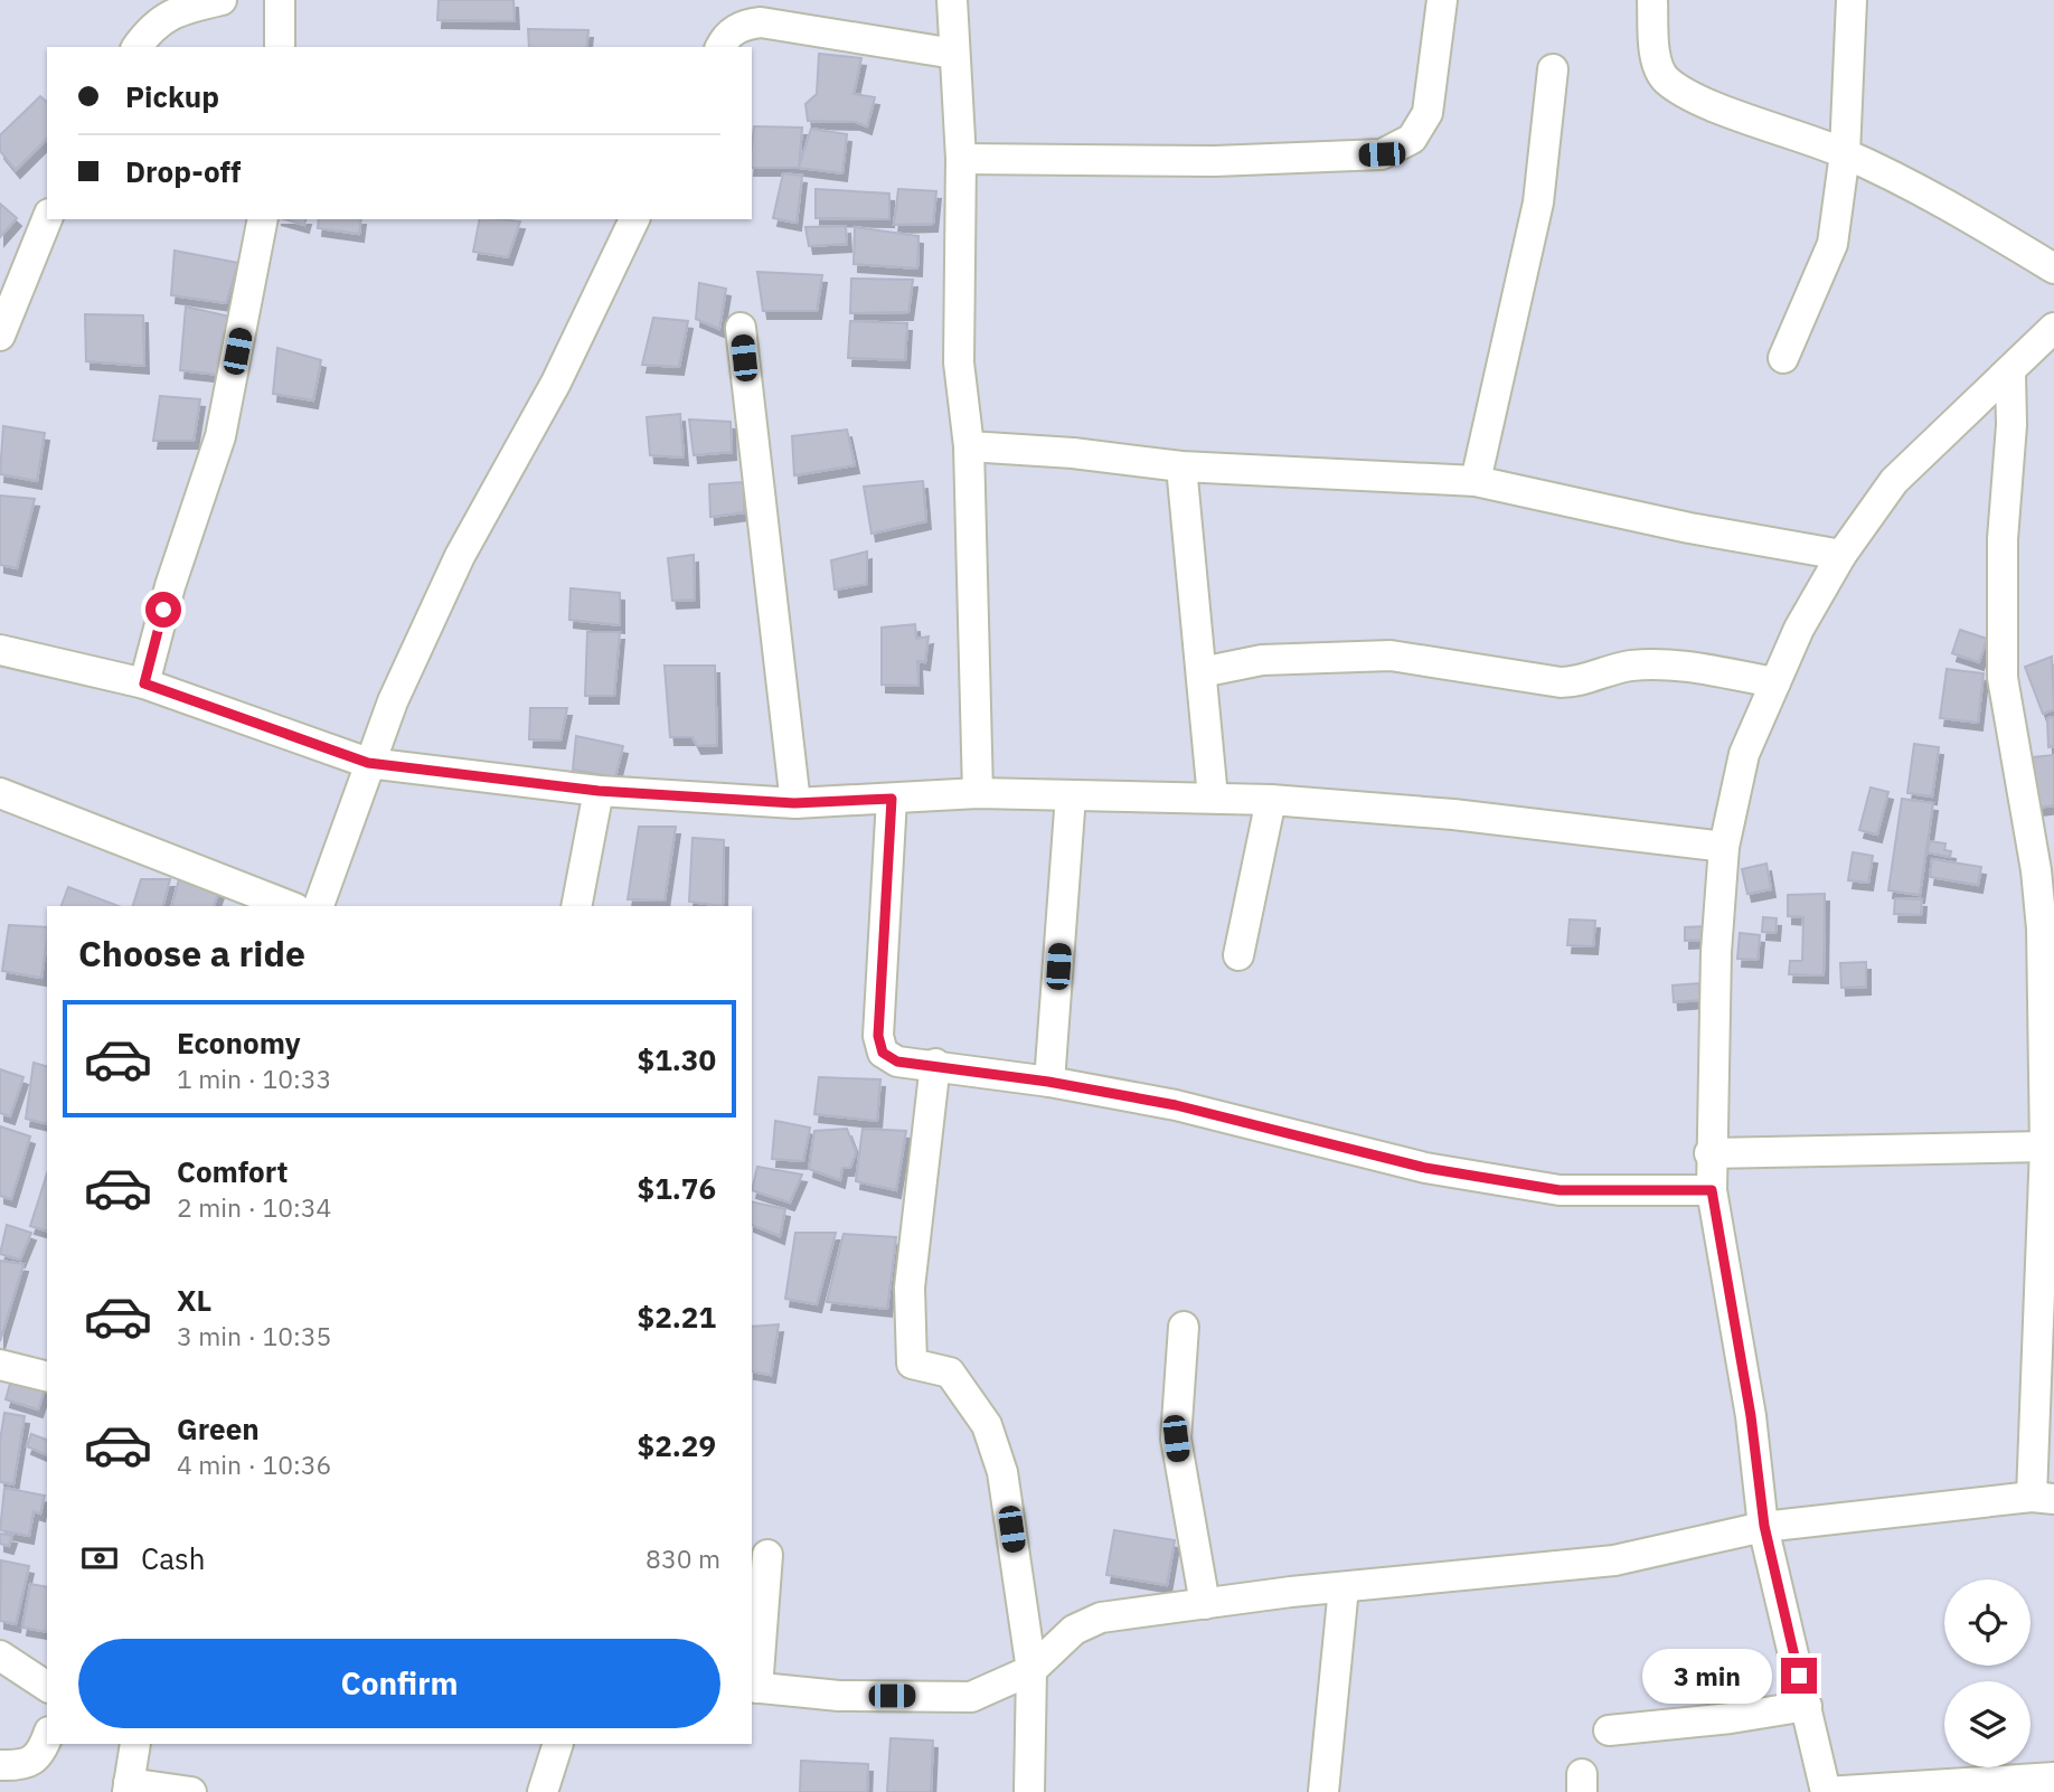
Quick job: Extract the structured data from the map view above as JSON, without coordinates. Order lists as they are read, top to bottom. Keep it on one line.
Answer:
{"page":{"banner":["Pickup","Drop-off"],"heading":"Choose a ride","list":[{"name":"Economy","note":"1 min · 10:33","value":"$1.30"},{"name":"Comfort","note":"2 min · 10:34","value":"$1.76"},{"name":"XL","note":"3 min · 10:35","value":"$2.21"},{"name":"Green","note":"4 min · 10:36","value":"$2.29"}],"pay":["Cash","830 m"],"buttons":"Confirm","bubble":"3 min"}}
